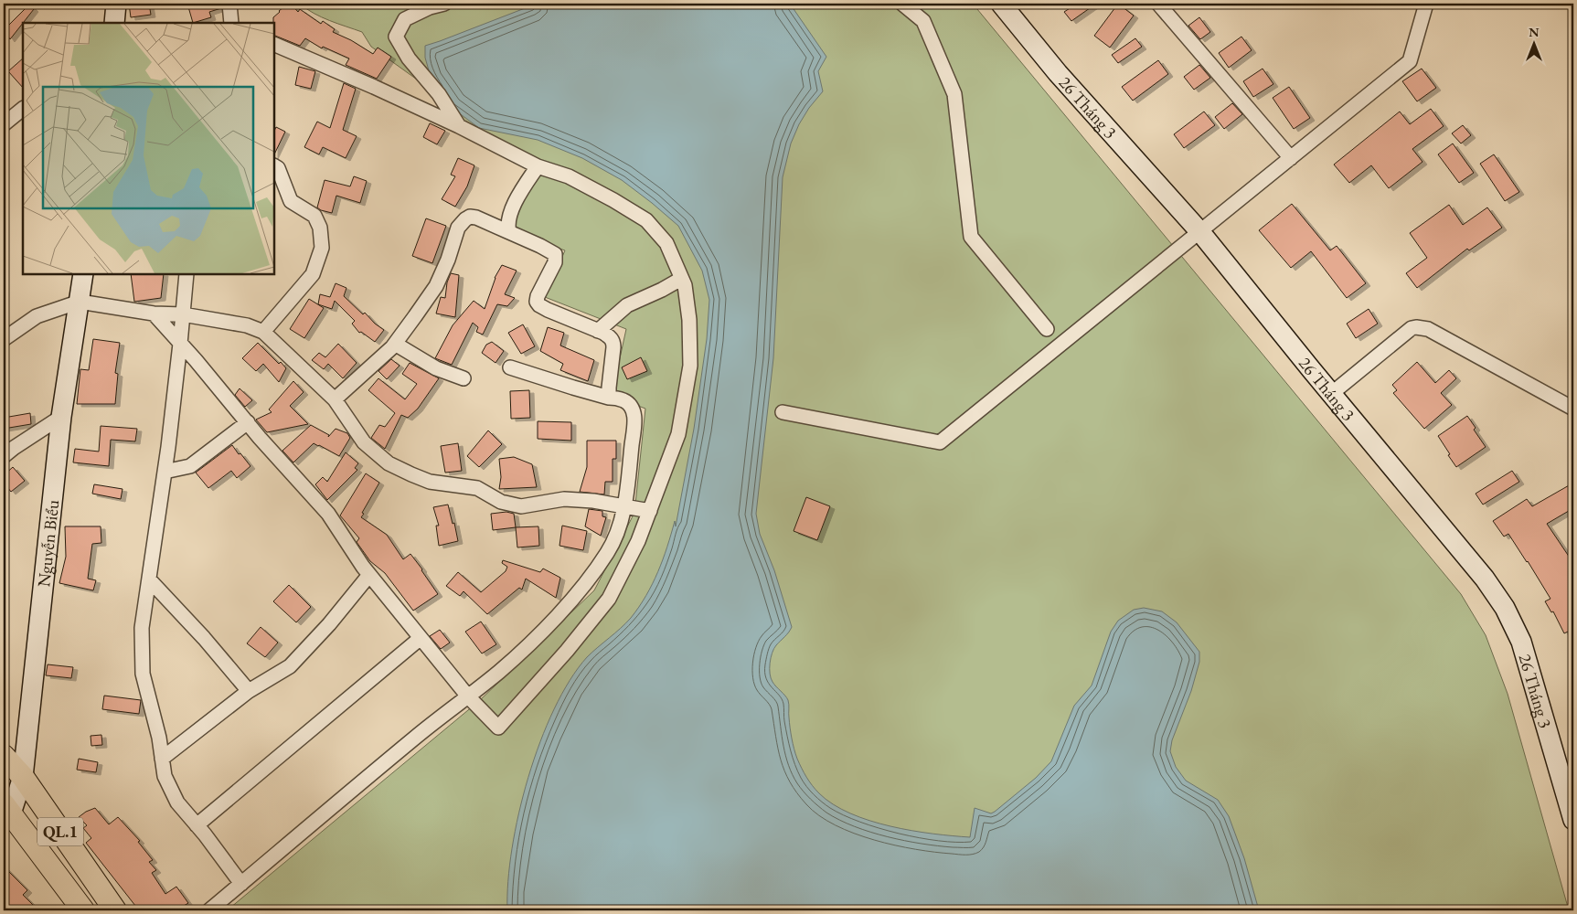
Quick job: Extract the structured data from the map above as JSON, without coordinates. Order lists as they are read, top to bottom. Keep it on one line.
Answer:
{"streets":{"main road":["QL.1"],"street":["26 Tháng 3","Nguyễn Biểu"]},"crossings":[["Nguyễn Biểu","QL.1"]],"north":"top"}
